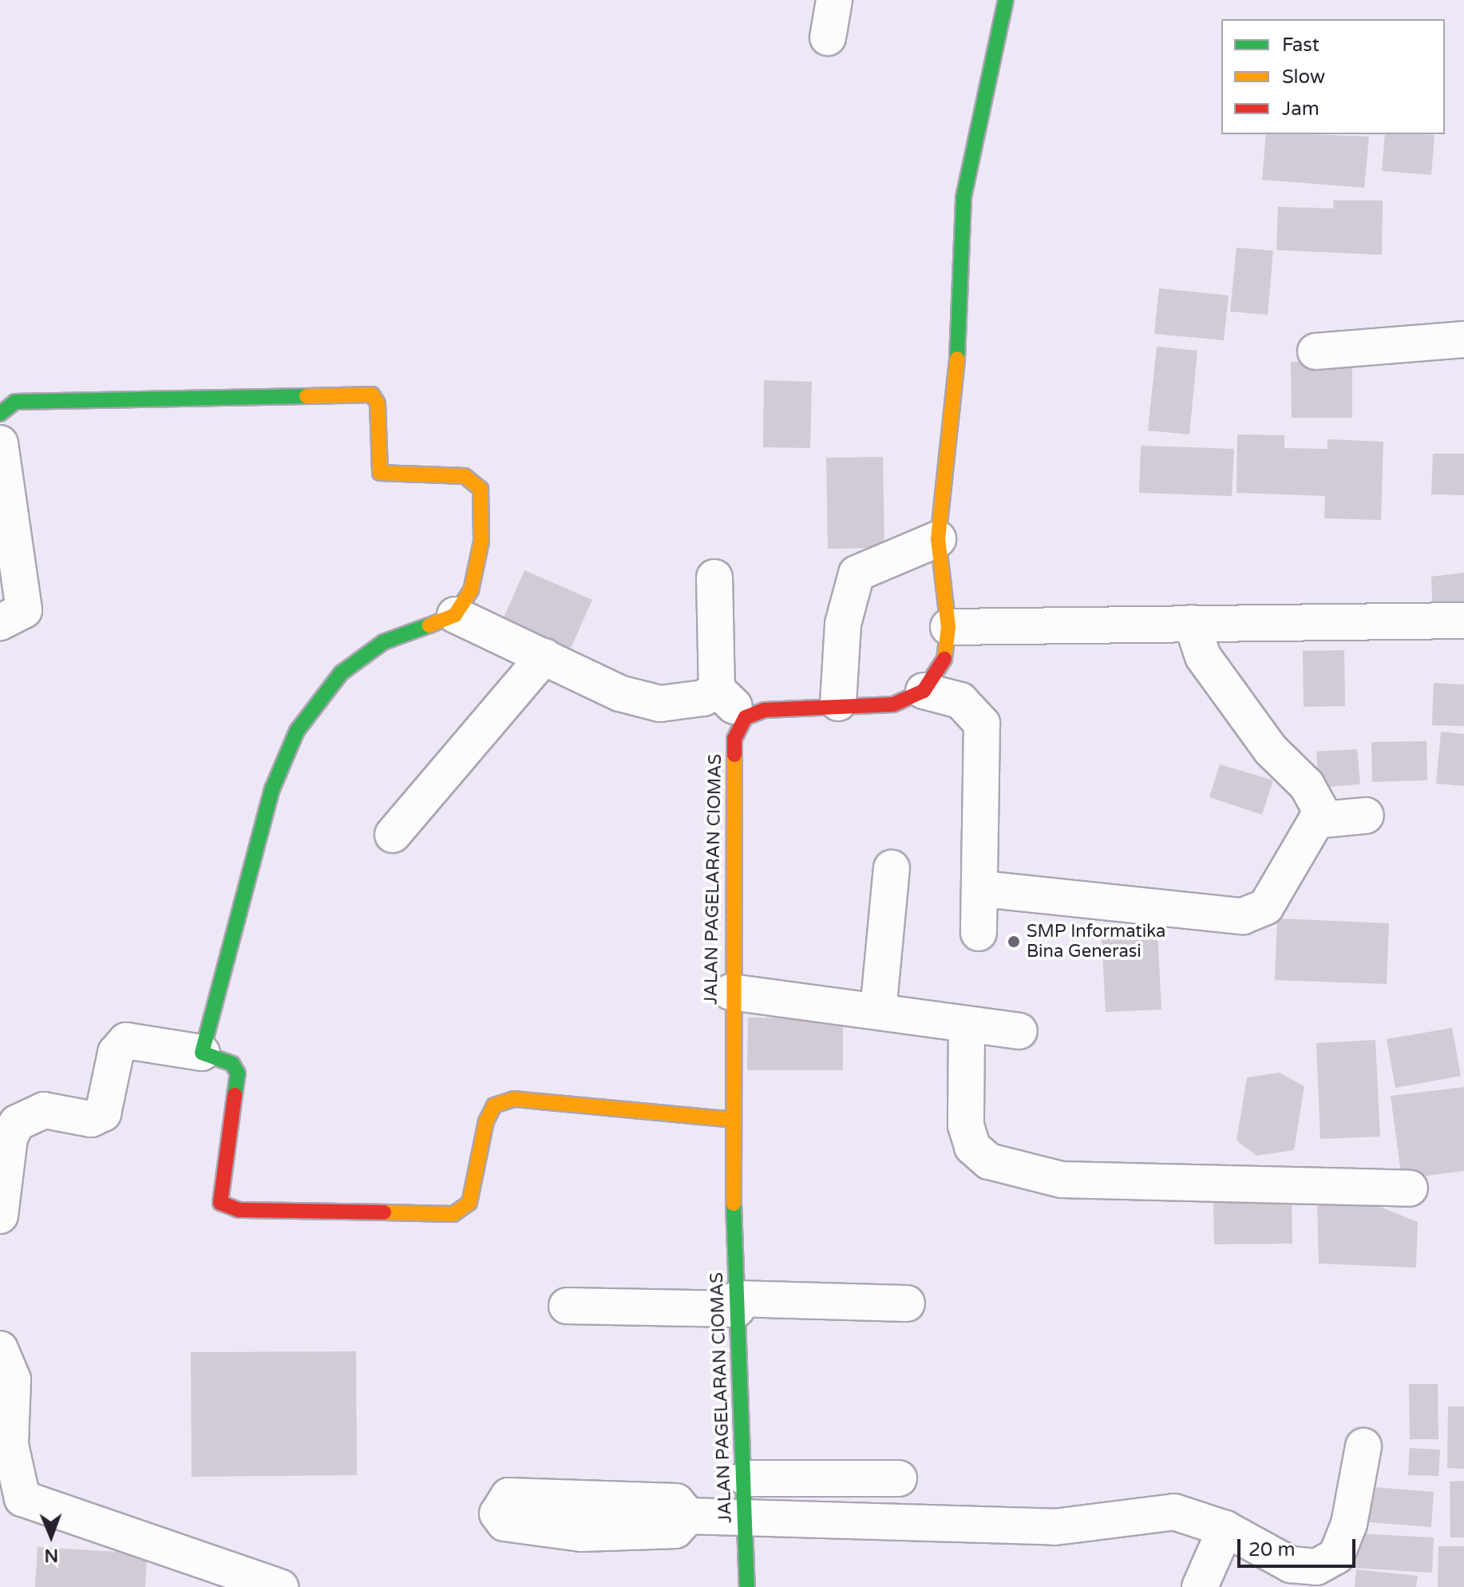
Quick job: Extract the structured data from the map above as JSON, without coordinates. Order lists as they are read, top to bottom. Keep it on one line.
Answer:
{"streets":{"street":["JALAN PAGELARAN CIOMAS"]},"places":["SMP Informatika Bina Generasi"],"legend":["Fast","Slow","Jam"],"scale_bar":"20 m","north":"bottom"}
